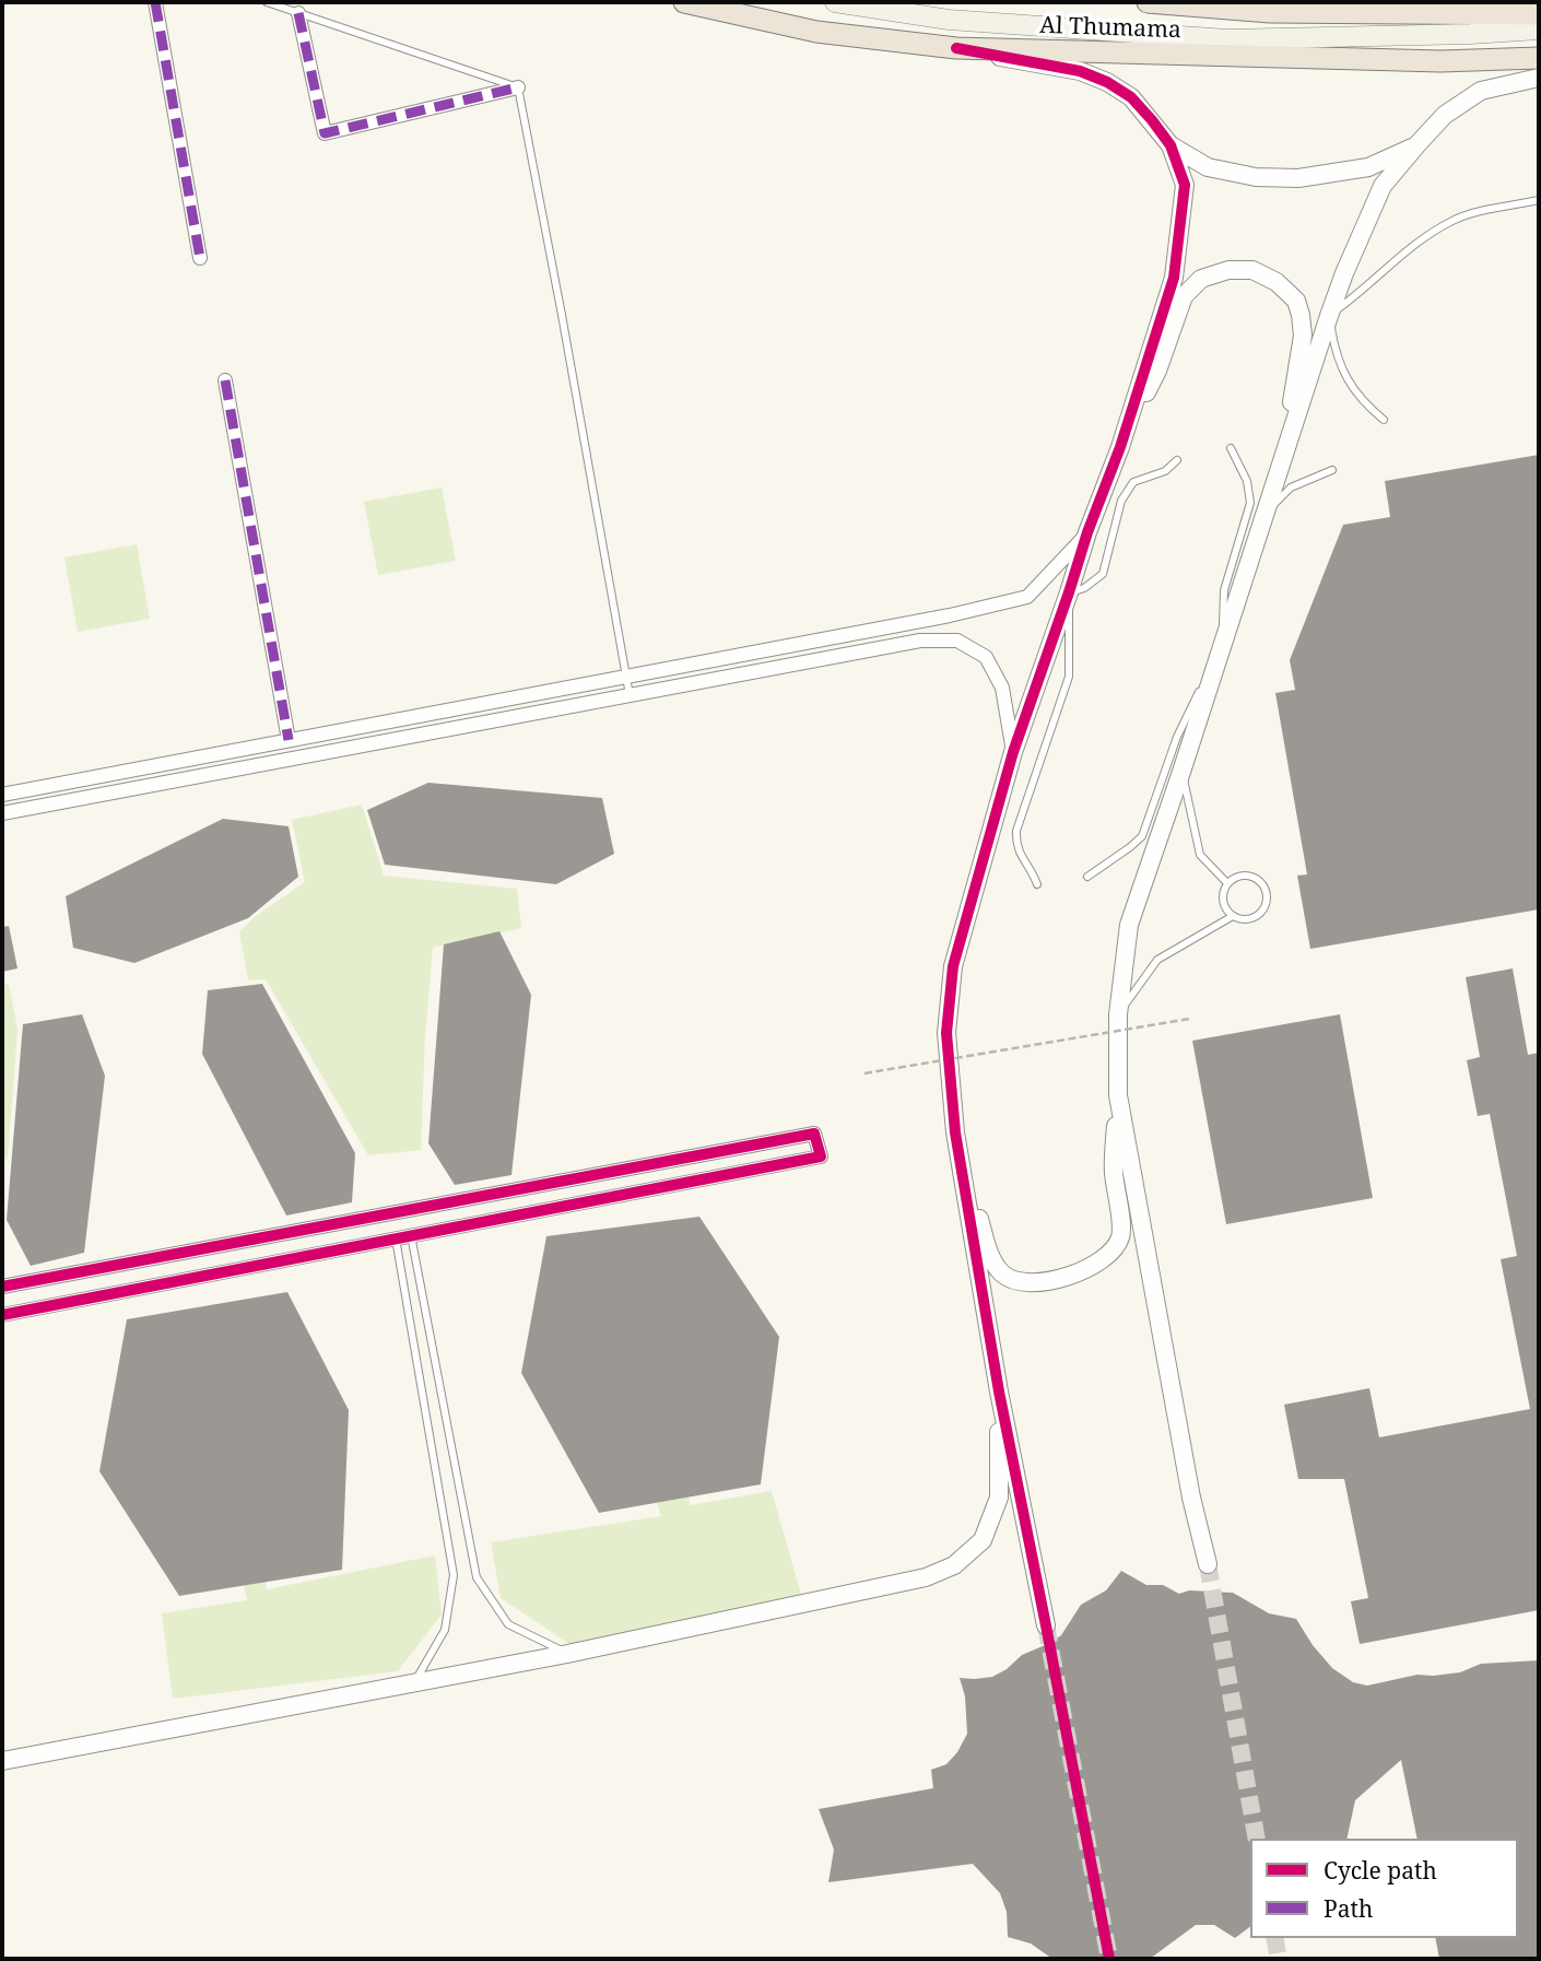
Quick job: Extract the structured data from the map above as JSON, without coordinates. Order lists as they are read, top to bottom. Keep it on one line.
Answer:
{"streets":{"main road":["Al Thumama"]},"legend":["Cycle path","Path"]}
